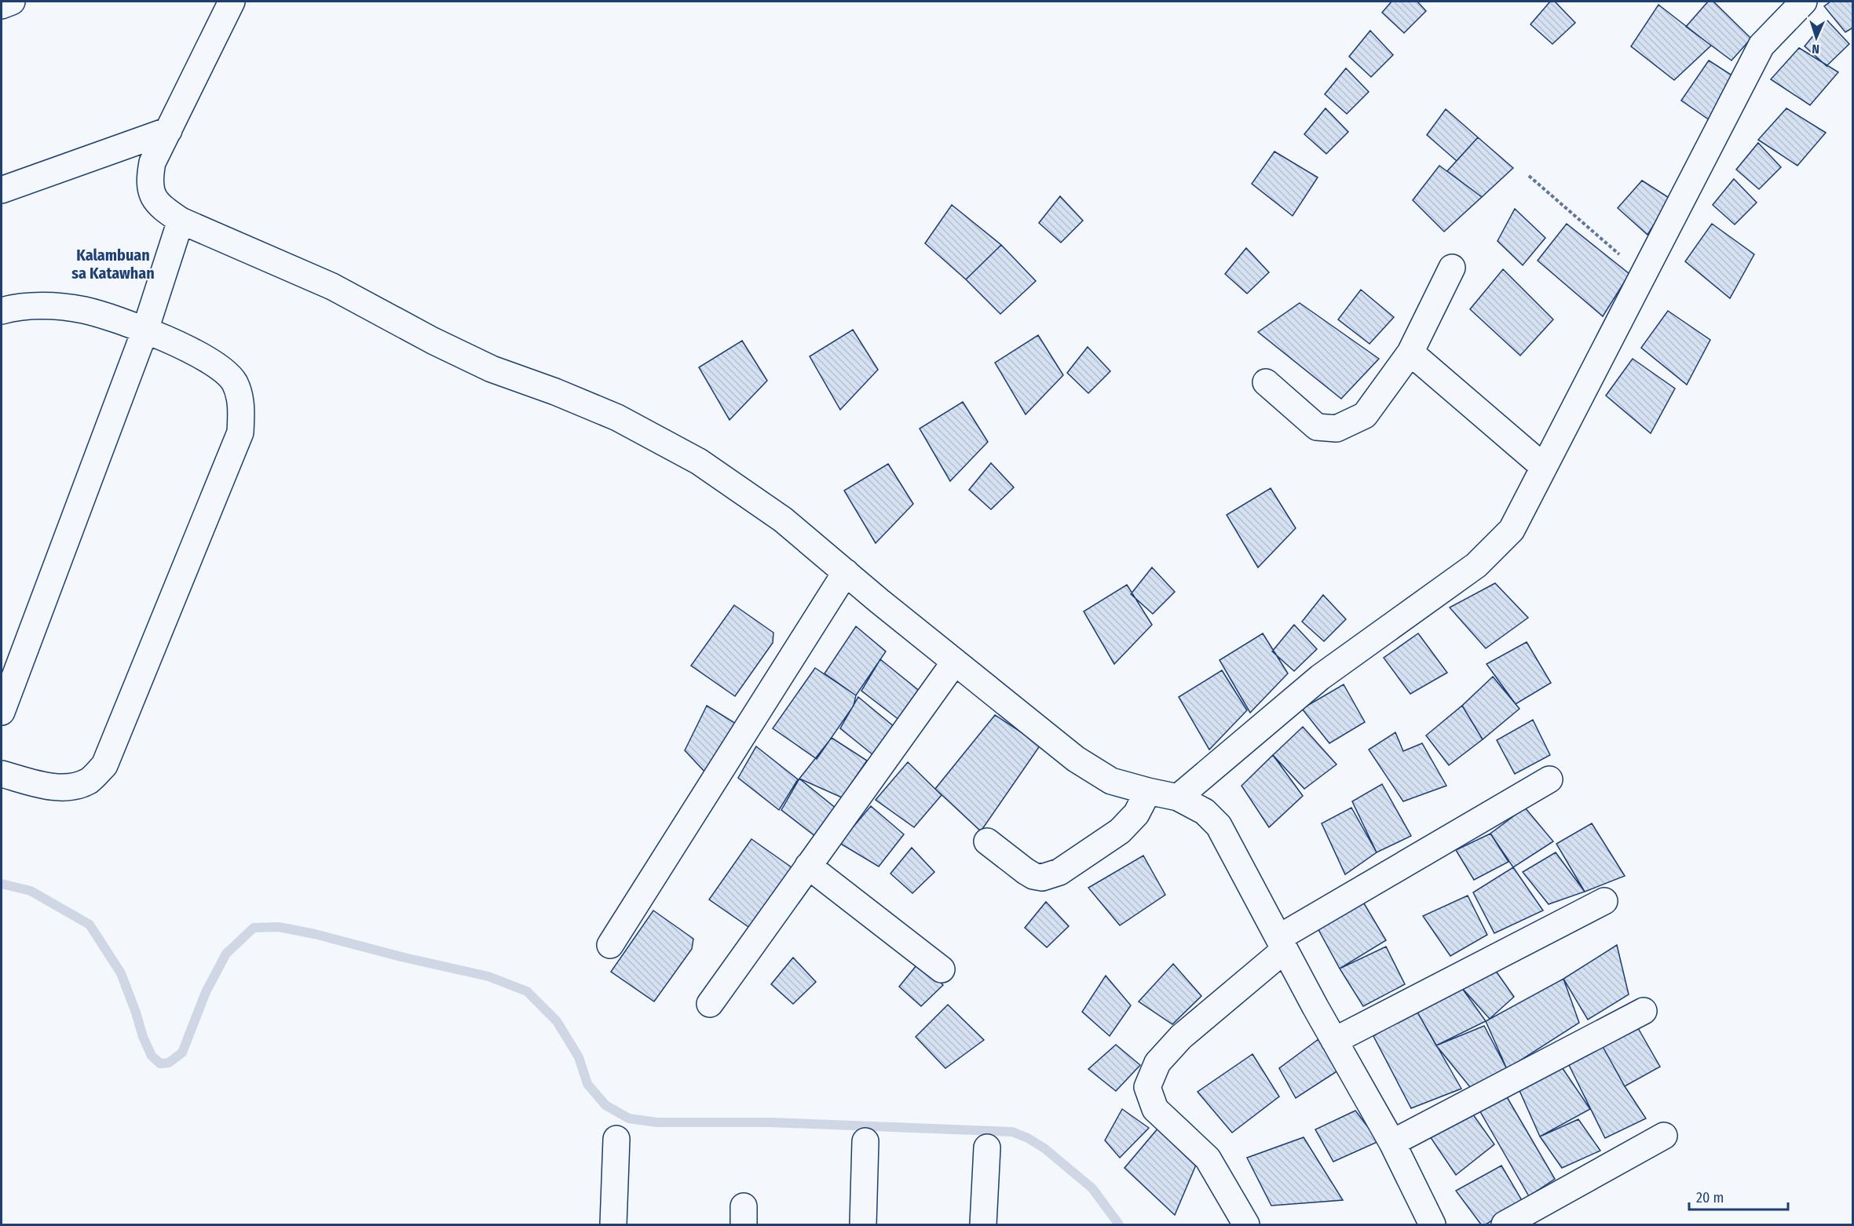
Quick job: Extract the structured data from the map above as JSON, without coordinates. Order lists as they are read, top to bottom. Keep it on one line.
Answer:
{"districts":["Kalambuan sa Katawhan"],"scale_bar":"20 m","north":"bottom"}
